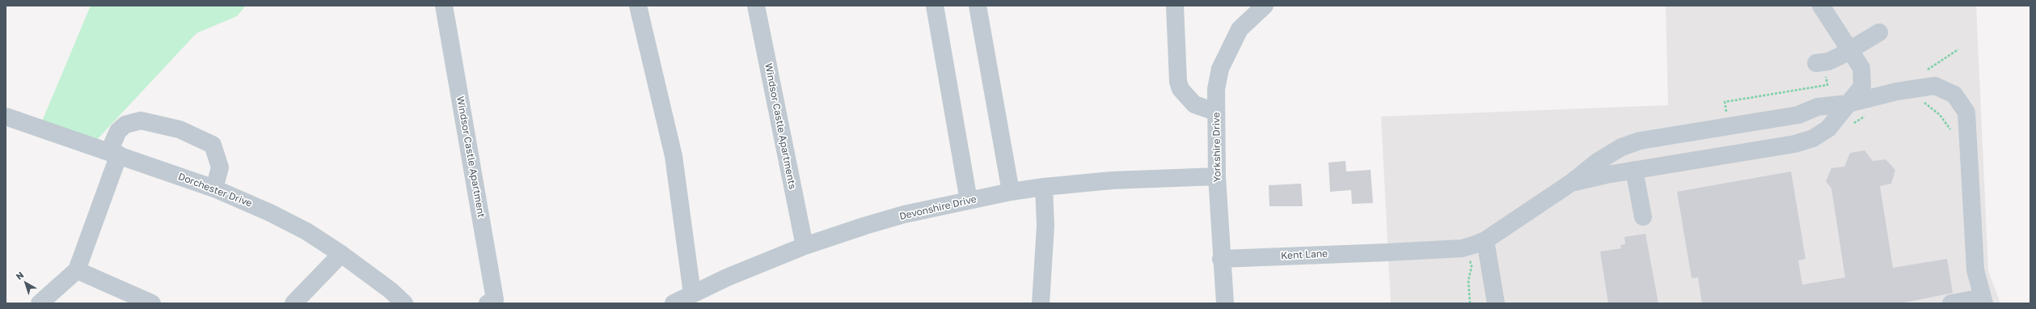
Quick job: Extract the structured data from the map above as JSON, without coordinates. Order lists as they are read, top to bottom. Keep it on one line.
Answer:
{"streets":{"street":["Windsor Castle Apartments","Yorkshire Drive","Windsor Castle Apartment","Dorchester Drive","Devonshire Drive","Kent Lane"]},"crossings":[["Windsor Castle Apartments","Devonshire Drive"],["Yorkshire Drive","Devonshire Drive"],["Yorkshire Drive","Kent Lane"]],"north":"top left"}
